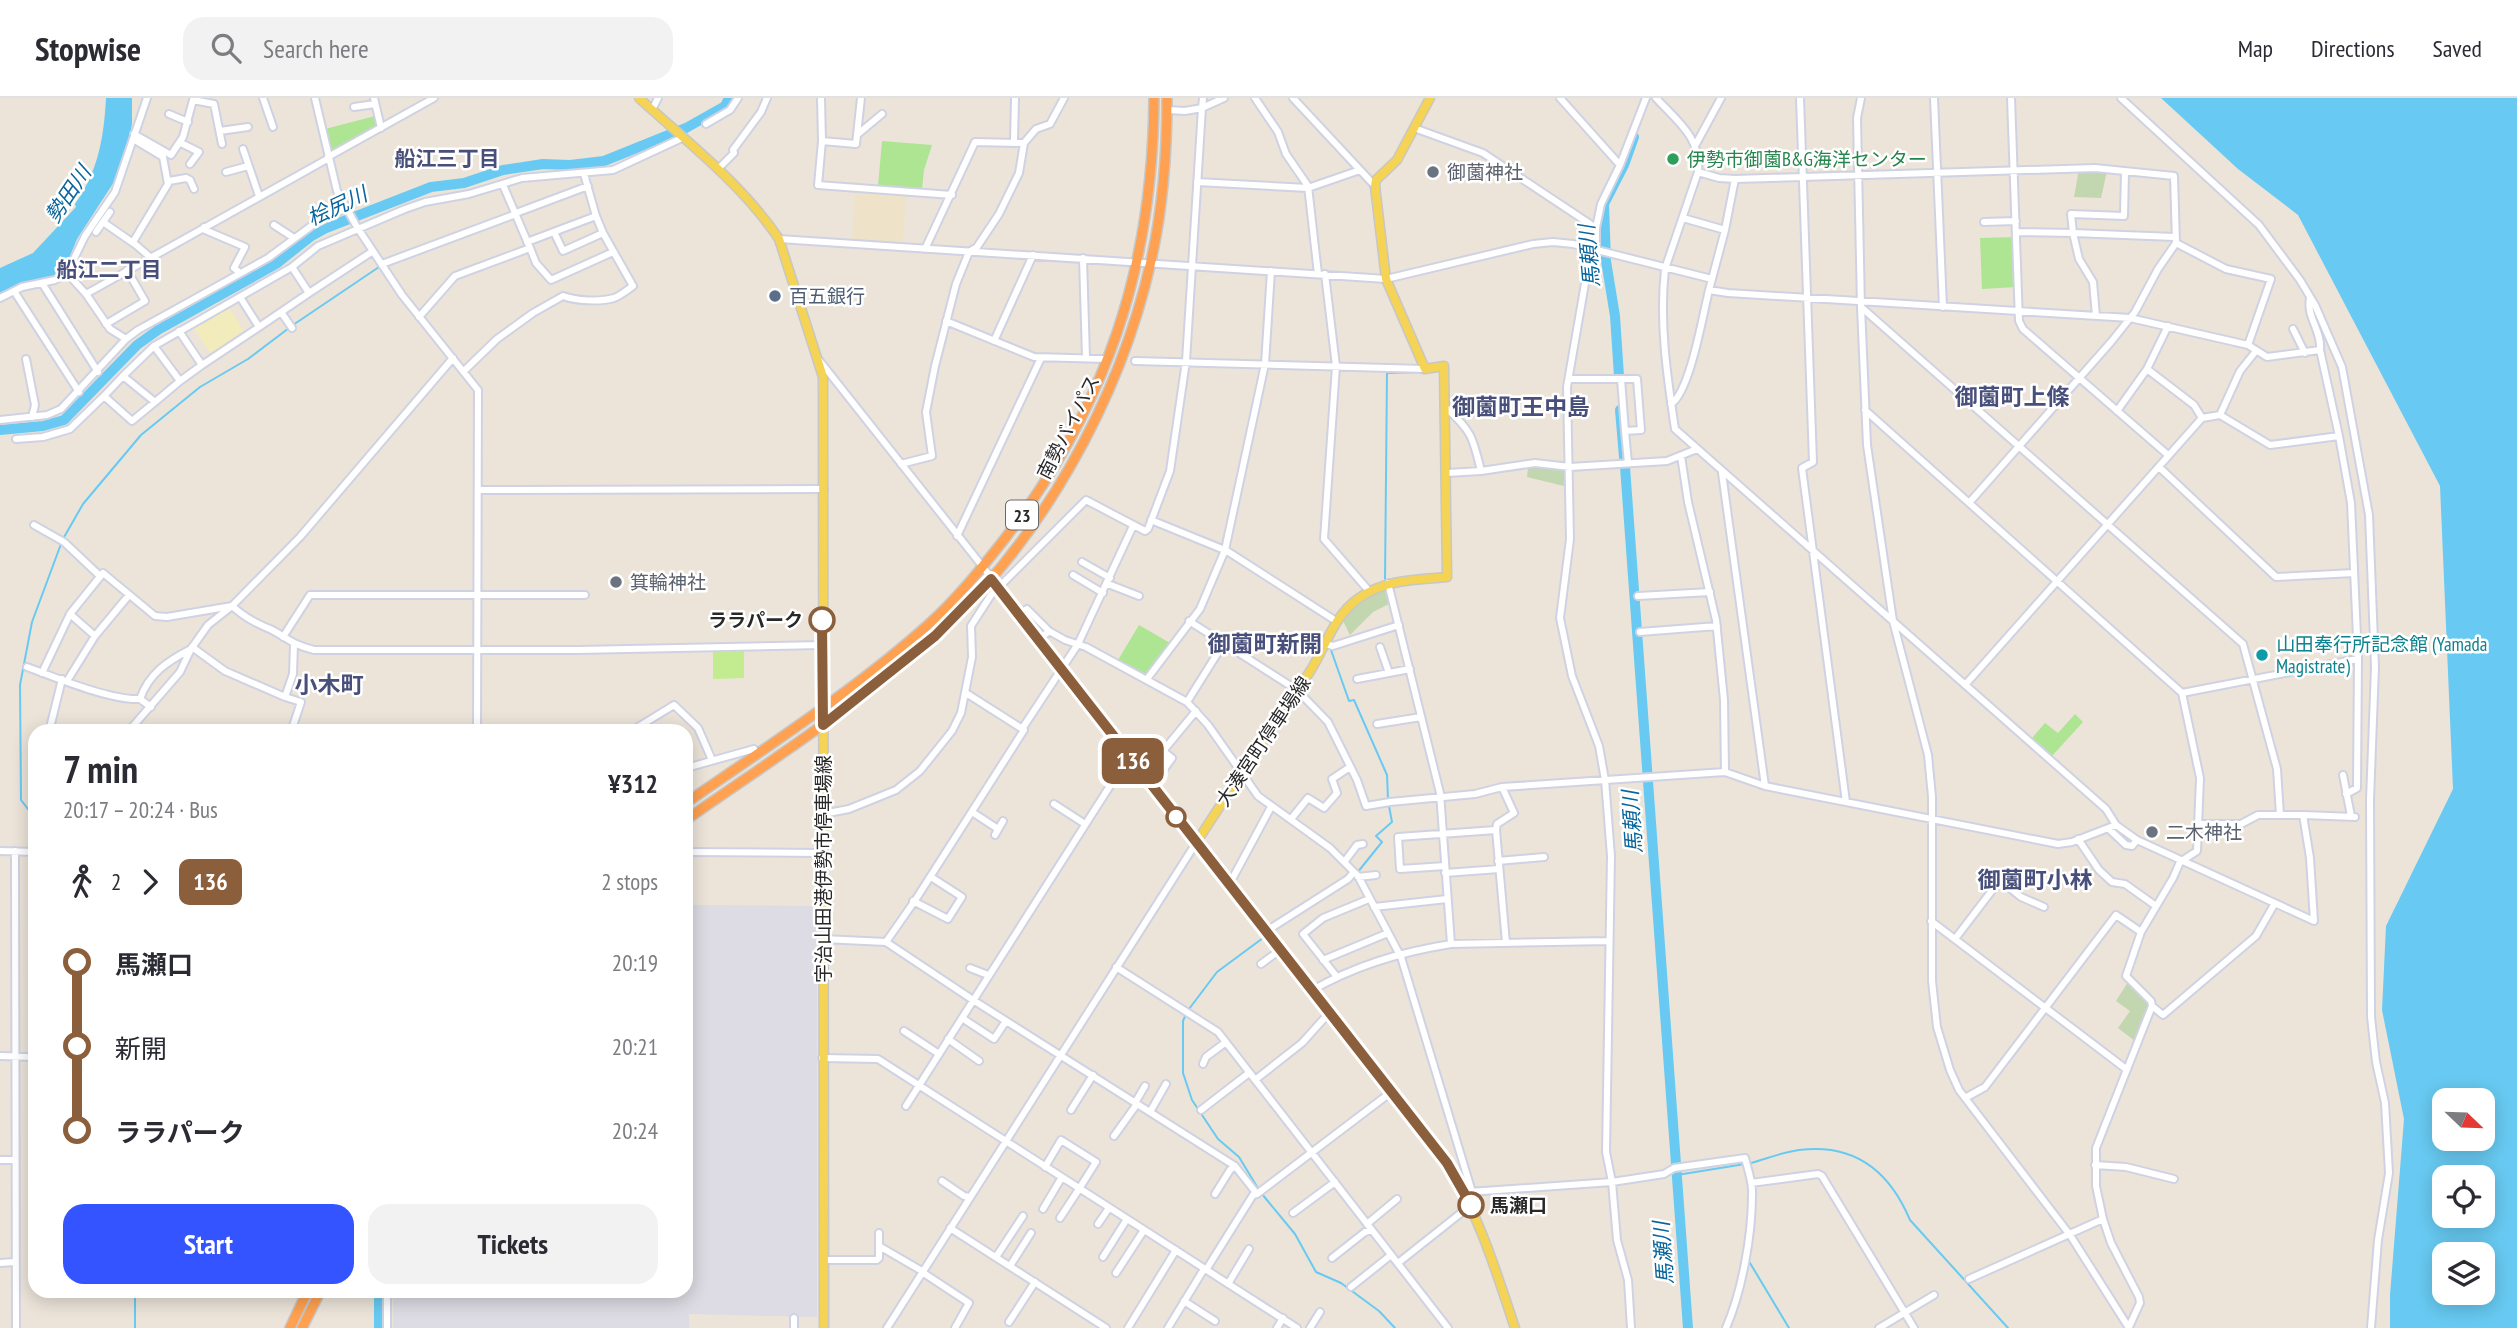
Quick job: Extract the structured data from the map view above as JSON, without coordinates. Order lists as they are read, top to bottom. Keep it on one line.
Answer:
{"streets":{"highway":["南勢バイパス","23"],"main road":["大湊宮町停車場線","宇治山田港伊勢市停車場線"]},"crossings":[["南勢バイパス","宇治山田港伊勢市停車場線"]],"districts":["船江三丁目","船江二丁目","御薗町上條","御薗町王中島","御薗町新開","小木町","御薗町小林"],"water":["勢田川","桧尻川","馬頼川","馬瀬川"],"places":["伊勢市御薗B&G海洋センター","御薗神社","百五銀行","箕輪神社","ララパーク","山田奉行所記念館 (Yamada Magistrate)","二木神社","馬瀬口"],"lines":["bus line 136"],"north":"bottom right","page":{"header":"Stopwise","search":"Search here","nav":["Map","Directions","Saved"],"on_map":"136","heading":["7 min","20:17 – 20:24 · Bus","¥312"],"legs":["2","136","2 stops"],"list":[{"name":"馬瀬口","value":"20:19"},{"name":"新開","value":"20:21"},{"name":"ララパーク","value":"20:24"}],"buttons":["Start","Tickets"]}}
